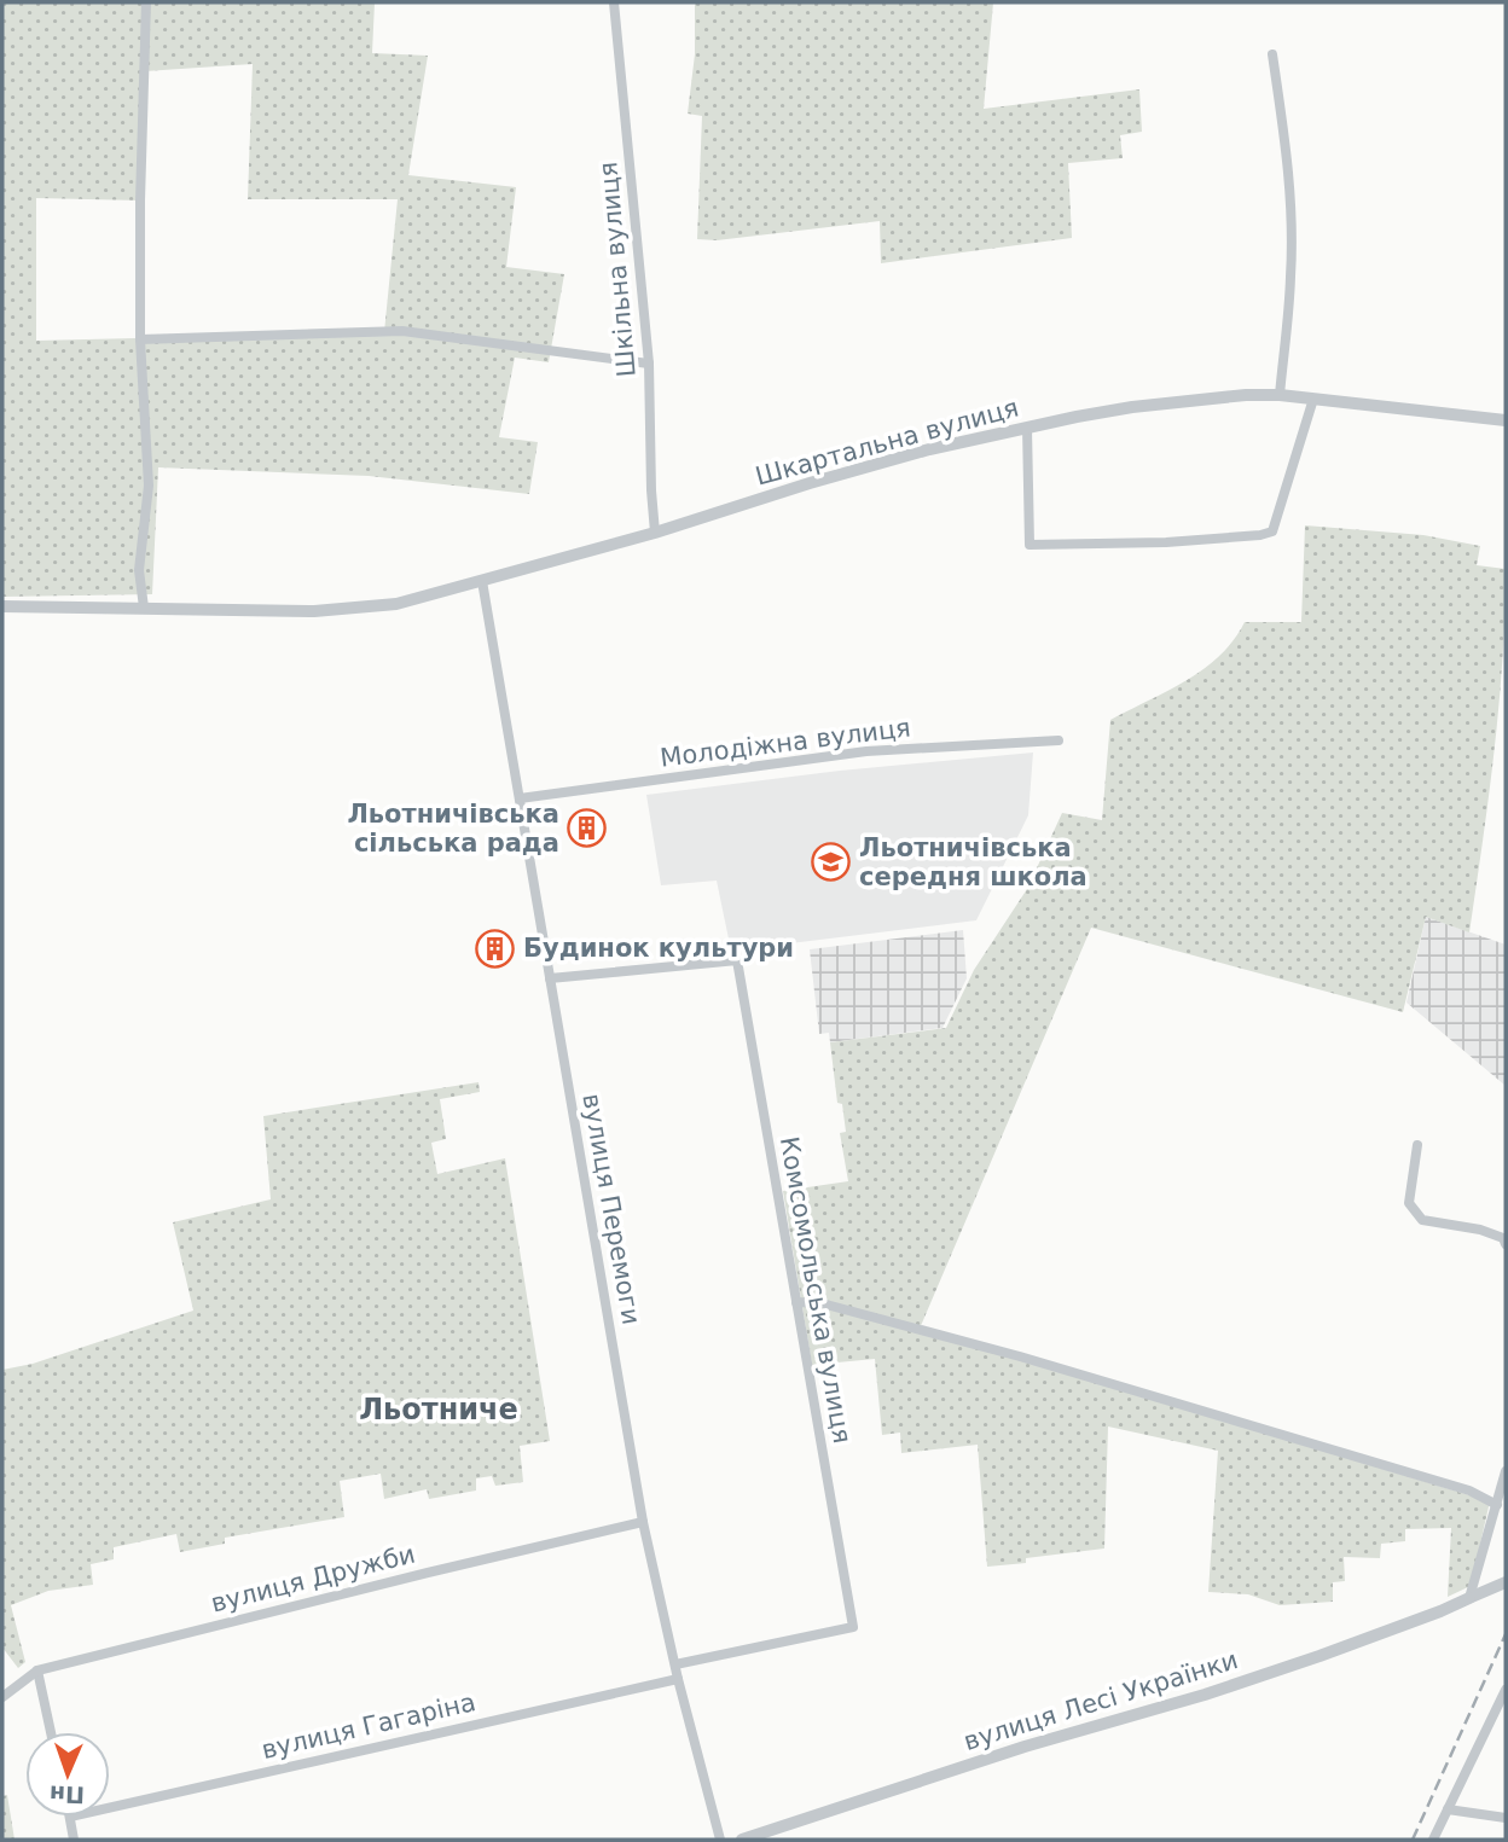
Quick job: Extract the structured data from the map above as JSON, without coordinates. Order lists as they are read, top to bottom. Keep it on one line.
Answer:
{"streets":{"street":["Шкільна вулиця","Шкартальна вулиця","Молодіжна вулиця","вулиця Перемоги","Комсомольська вулиця","вулиця Дружби","вулиця Лесі Українки","вулиця Гагаріна"]},"crossings":[["Шкільна вулиця","Шкартальна вулиця"],["Шкартальна вулиця","вулиця Перемоги"],["Молодіжна вулиця","вулиця Перемоги"],["вулиця Перемоги","Комсомольська вулиця"],["вулиця Перемоги","вулиця Дружби"],["вулиця Перемоги","вулиця Гагаріна"]],"districts":["Льотниче"],"places":{"building":["Льотничівська сільська рада","Будинок культури"],"school or university":["Льотничівська середня школа"]},"north":"bottom"}
